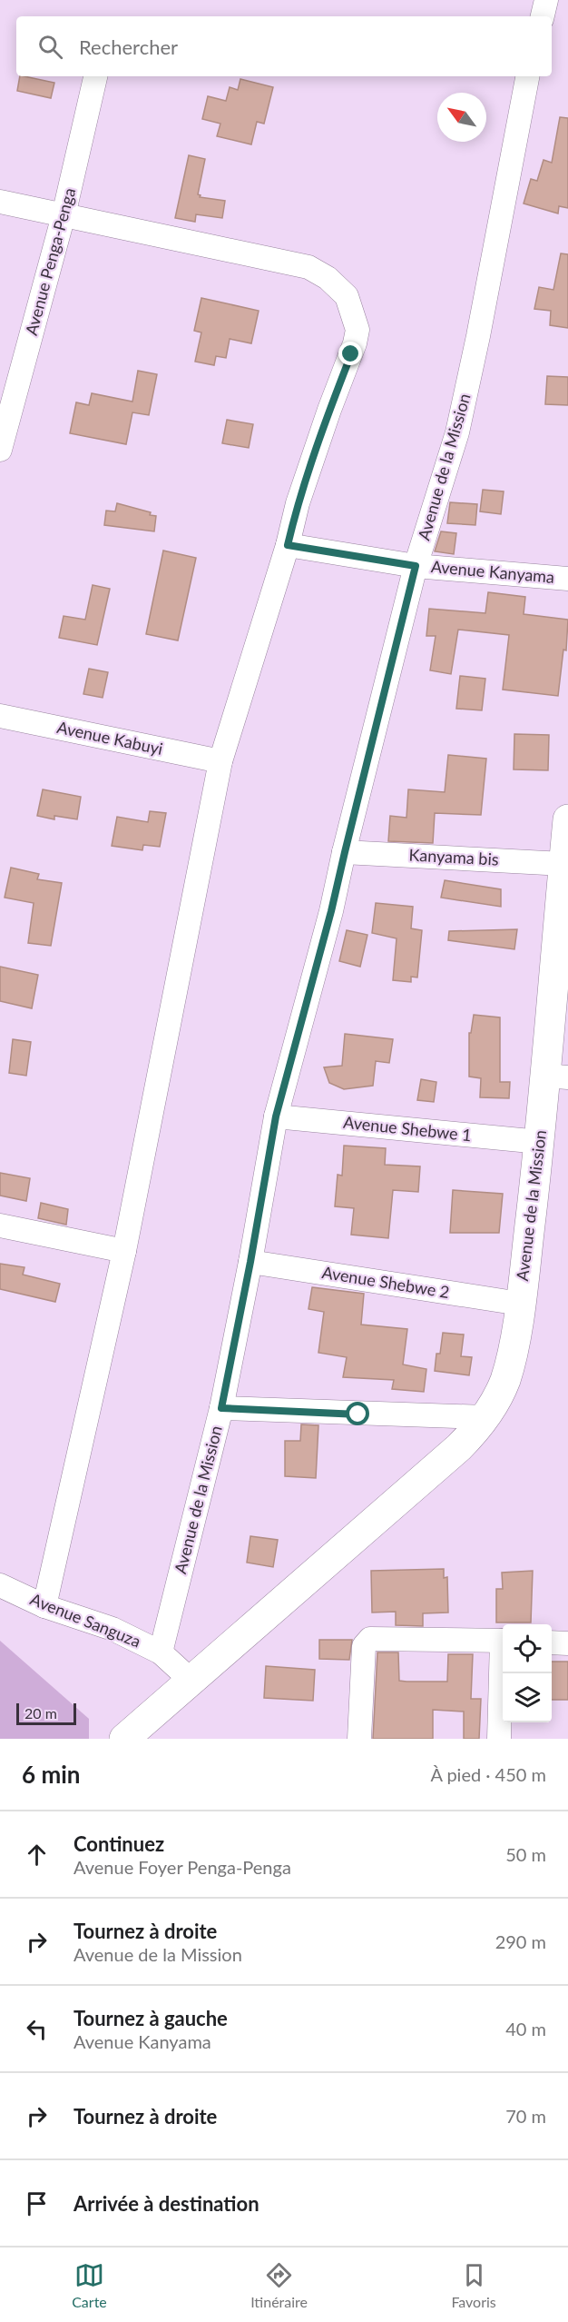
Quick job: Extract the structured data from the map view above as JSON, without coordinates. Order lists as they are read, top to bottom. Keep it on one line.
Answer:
{"streets":{"street":["Avenue Penga-Penga","Avenue de la Mission","Avenue Kanyama","Avenue Kabuyi","Kanyama bis","Avenue Shebwe 1","Avenue Shebwe 2","Avenue Sanguza"]},"crossings":[["Avenue de la Mission","Avenue Kanyama"],["Avenue de la Mission","Kanyama bis"],["Avenue de la Mission","Avenue Shebwe 1"],["Avenue de la Mission","Avenue Shebwe 2"],["Avenue de la Mission","Avenue Sanguza"]],"scale_bar":"20 m","north":"top left","page":{"search":"Rechercher","scale":"20 m","heading":["6 min","À pied · 450 m"],"list":[["Continuez","Avenue Foyer Penga-Penga","50 m"],["Tournez à droite","Avenue de la Mission","290 m"],["Tournez à gauche","Avenue Kanyama","40 m"],["Tournez à droite","70 m"],"Arrivée à destination"],"nav":["Carte","Itinéraire","Favoris"]}}
